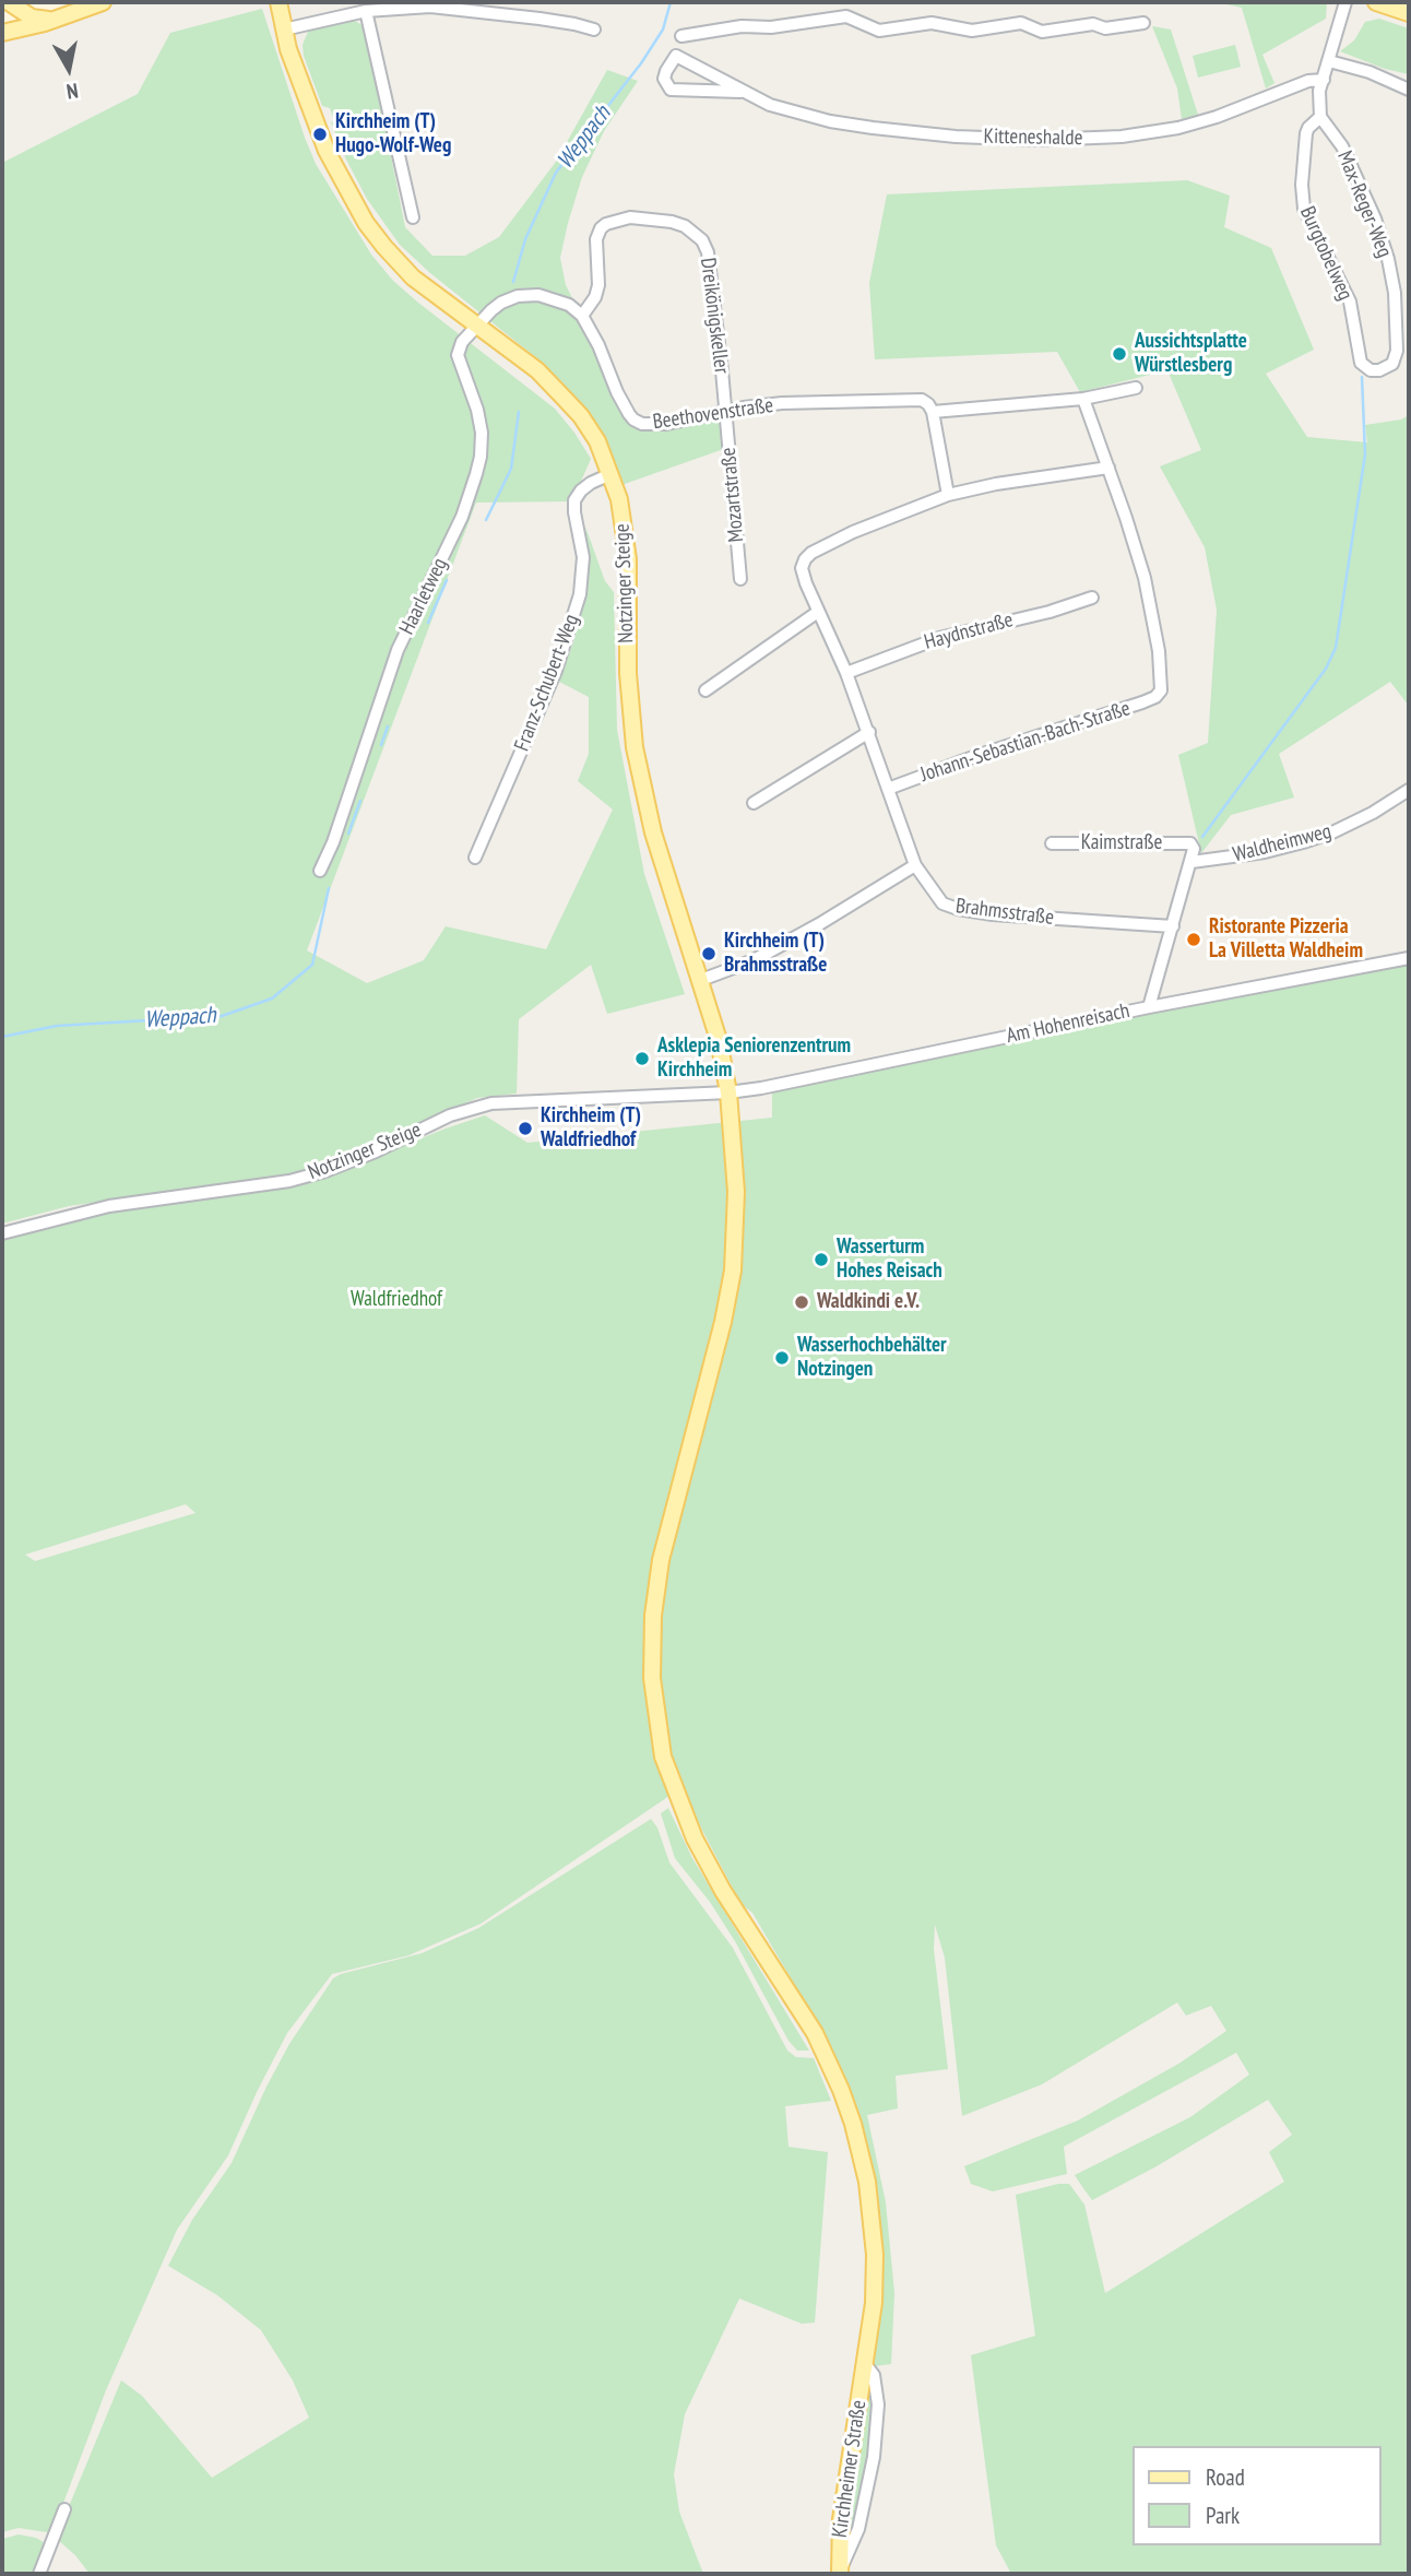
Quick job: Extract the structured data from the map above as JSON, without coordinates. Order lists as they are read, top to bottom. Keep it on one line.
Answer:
{"streets":{"main road":["Notzinger Steige","Kirchheimer Straße"],"street":["Kitteneshalde","Max-Reger-Weg","Burgtobelweg","Dreikönigskeller","Beethovenstraße","Mozartstraße","Haarletweg","Haydnstraße","Franz-Schubert-Weg","Johann-Sebastian-Bach-Straße","Kaimstraße","Waldheimweg","Brahmsstraße","Am Hohenreisach"]},"crossings":[["Kitteneshalde","Burgtobelweg"],["Max-Reger-Weg","Burgtobelweg"],["Dreikönigskeller","Beethovenstraße"],["Dreikönigskeller","Mozartstraße"],["Beethovenstraße","Mozartstraße"],["Notzinger Steige","Haarletweg"],["Notzinger Steige","Franz-Schubert-Weg"],["Notzinger Steige","Am Hohenreisach"],["Notzinger Steige","Kirchheimer Straße"],["Kaimstraße","Waldheimweg"]],"water":["Weppach"],"parks":["Waldfriedhof"],"places":["Kirchheim (T) Hugo-Wolf-Weg","Aussichtsplatte Würstlesberg","Ristorante Pizzeria La Villetta Waldheim","Kirchheim (T) Brahmsstraße","Asklepia Seniorenzentrum Kirchheim","Kirchheim (T) Waldfriedhof","Wasserturm Hohes Reisach","Waldkindi e.V.","Wasserhochbehälter Notzingen"],"legend":["Road","Park"],"north":"bottom"}
